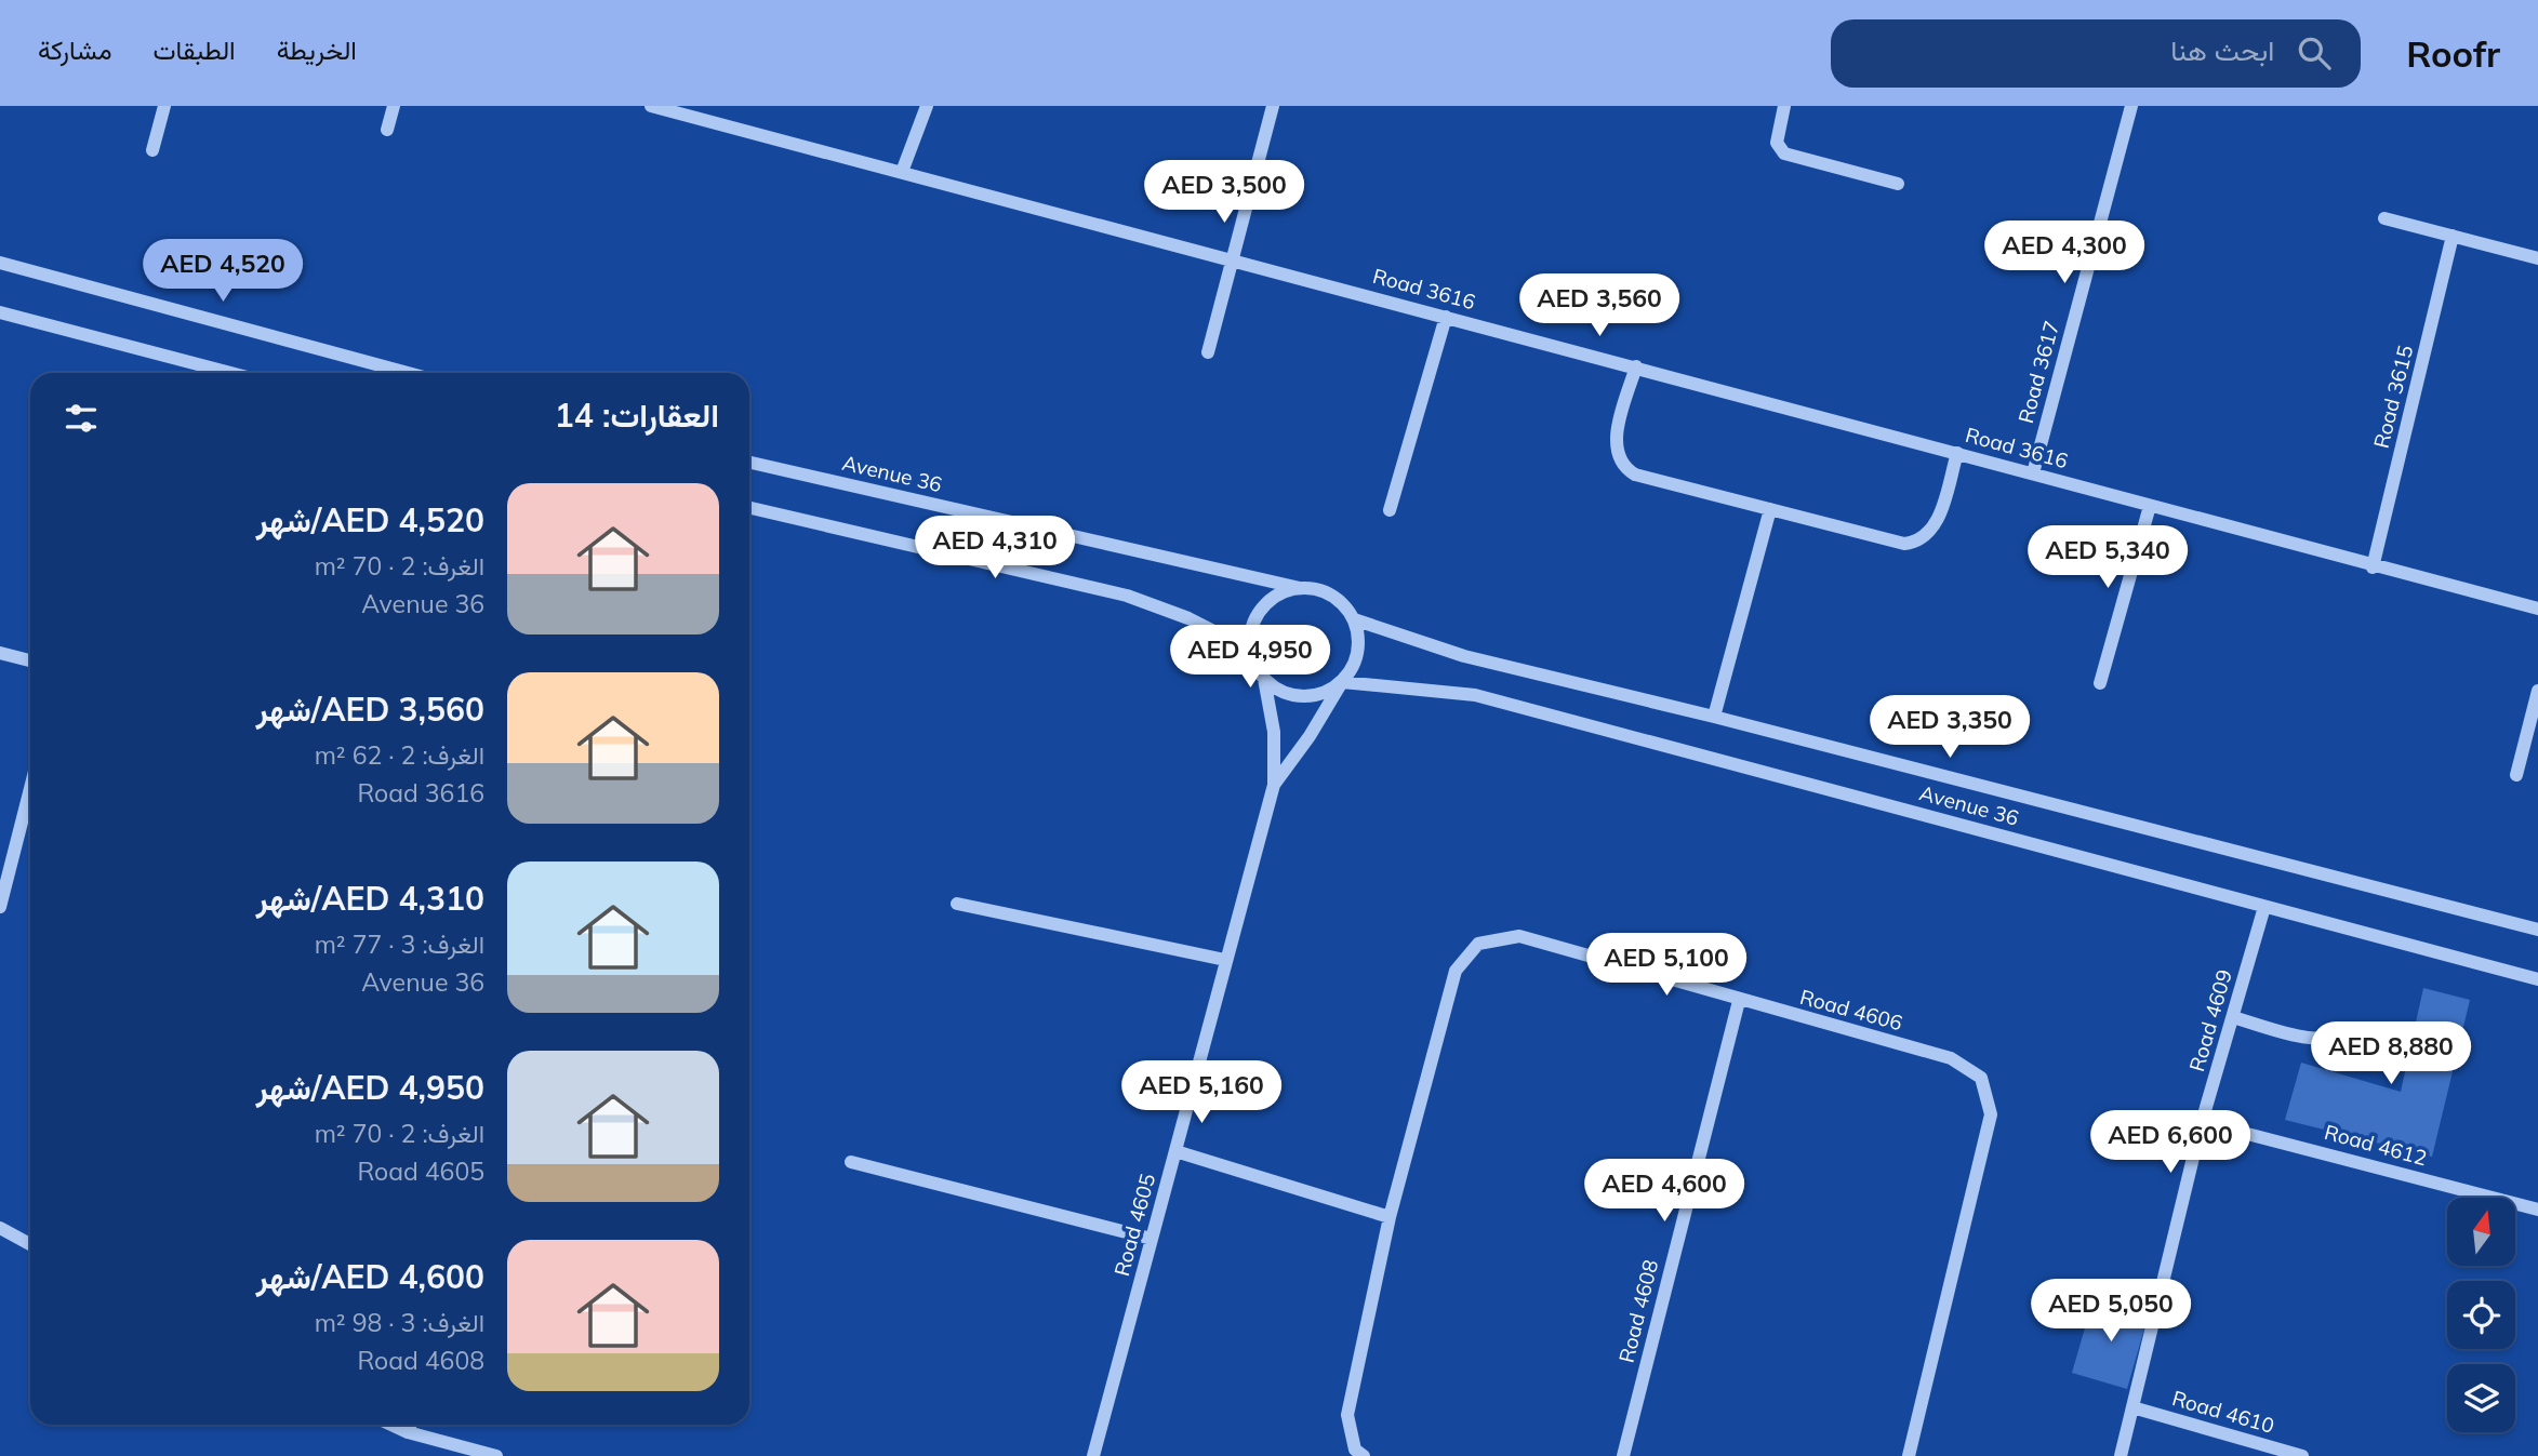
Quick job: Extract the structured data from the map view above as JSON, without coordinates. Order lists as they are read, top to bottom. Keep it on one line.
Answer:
{"streets":{"street":["Road 3616","Road 3617","Road 3615","Avenue 36","Road 4606","Road 4609","Road 4612","Road 4605","Road 4608","Road 4610"]},"crossings":[["Road 3616","Road 3617"],["Road 3616","Road 3615"],["Avenue 36","Road 4609"],["Avenue 36","Road 4605"],["Road 4606","Road 4608"],["Road 4609","Road 4612"],["Road 4609","Road 4610"]],"north":"top","page":{"header":"Roofr","search":"ابحث هنا","nav":["الخريطة","الطبقات","مشاركة"],"price":["AED 3,500","AED 4,300","AED 4,520","AED 3,560","AED 4,310","AED 5,340","AED 4,950","AED 3,350","AED 5,100","AED 8,880","AED 5,160","AED 6,600","AED 4,600","AED 5,050"],"heading":"العقارات: 14","list":[{"name":"AED 4,520/شهر","note":"الغرف: 2 · 70 m² · Avenue 36"},{"name":"AED 3,560/شهر","note":"الغرف: 2 · 62 m² · Road 3616"},{"name":"AED 4,310/شهر","note":"الغرف: 3 · 77 m² · Avenue 36"},{"name":"AED 4,950/شهر","note":"الغرف: 2 · 70 m² · Road 4605"},{"name":"AED 4,600/شهر","note":"الغرف: 3 · 98 m² · Road 4608"}]}}
